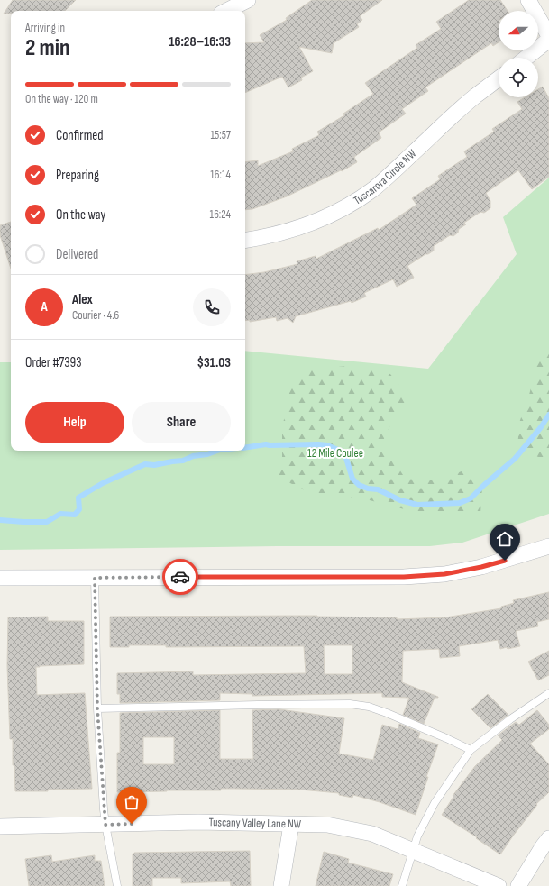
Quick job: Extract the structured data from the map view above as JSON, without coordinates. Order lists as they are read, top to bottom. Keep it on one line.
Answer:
{"streets":{"street":["Tuscarora Circle NW","Tuscany Valley Lane NW"]},"parks":["12 Mile Coulee"],"north":"left","page":{"heading":["2 min","Arriving in","16:28–16:33"],"panel":["Alex","Courier · 4.6","Order #7393","$31.03"],"bar":"On the way · 120 m","list":[["Confirmed","15:57"],["Preparing","16:14"],["On the way","16:24"],"Delivered"],"round":"A","buttons":["Help","Share"]}}
